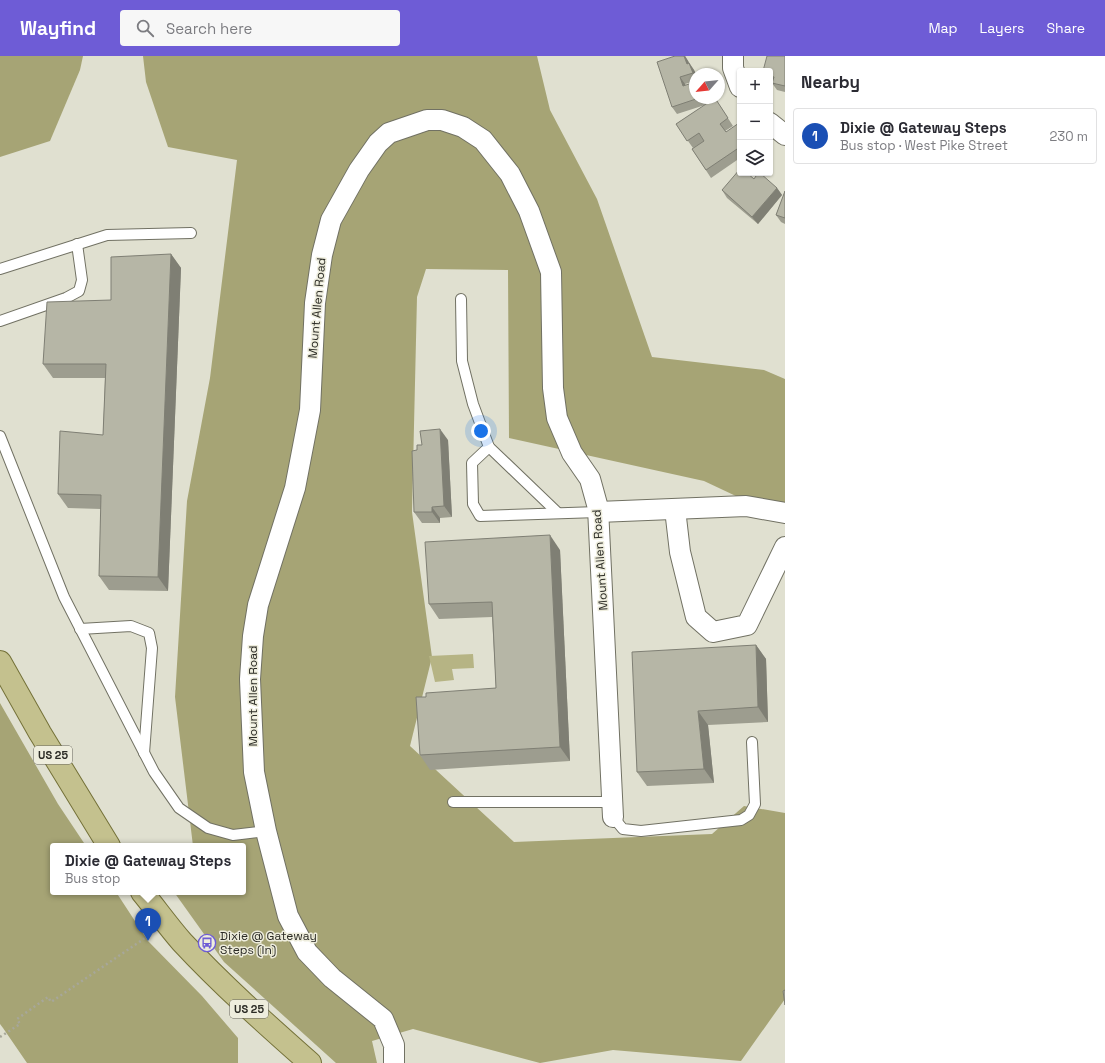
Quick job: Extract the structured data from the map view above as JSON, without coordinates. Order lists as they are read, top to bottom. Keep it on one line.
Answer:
{"streets":{"main road":["US 25"],"street":["Mount Allen Road"]},"places":{"bus stop":["Dixie @ Gateway Steps (In)"]},"north":"bottom left","page":{"header":"Wayfind","search":"Search here","nav":["Map","Layers","Share"],"heading":"Nearby","map_buttons":["+","−"],"list":[{"mark":"1","name":"Dixie @ Gateway Steps","note":"Bus stop · West Pike Street","value":"230 m"}],"popup":["Dixie @ Gateway Steps","Bus stop"],"pins":"1"}}
